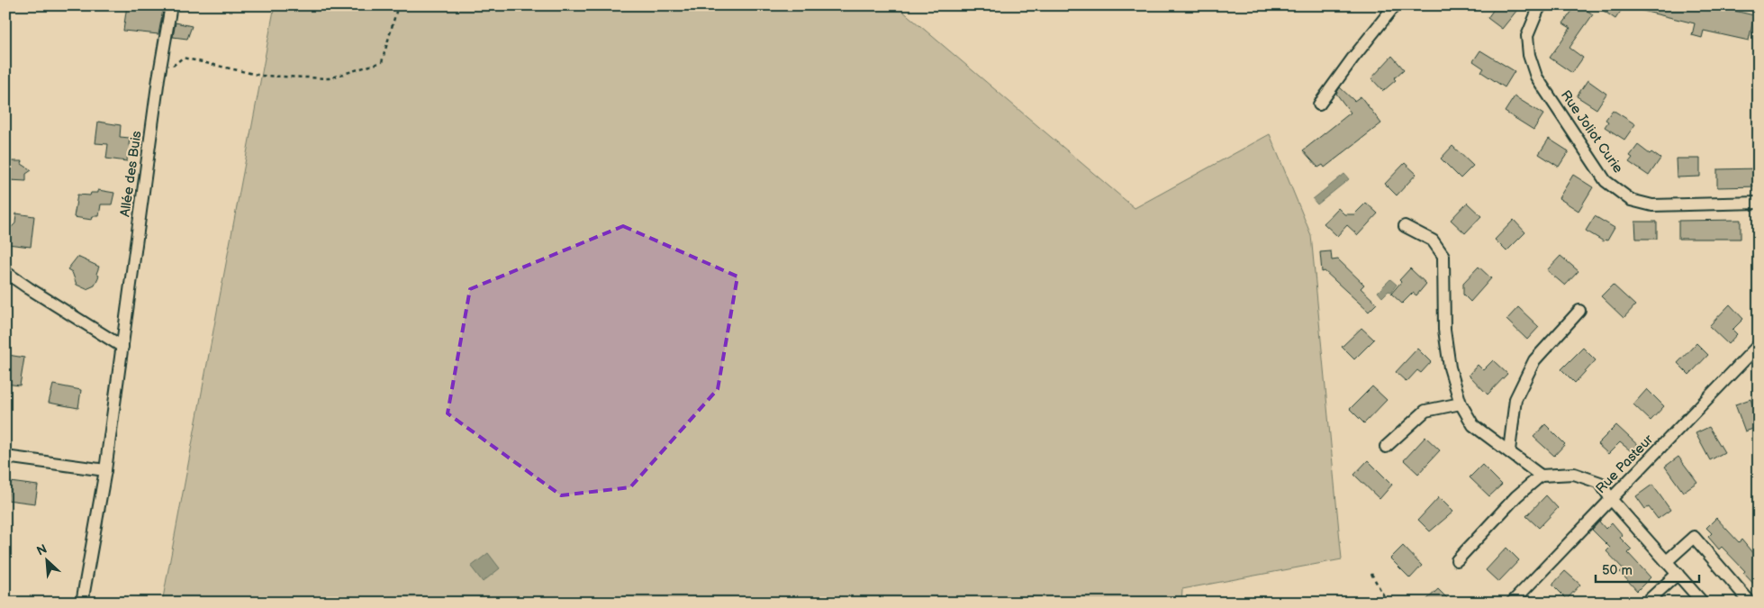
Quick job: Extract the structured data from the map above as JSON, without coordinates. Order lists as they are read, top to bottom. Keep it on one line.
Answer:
{"streets":{"street":["Rue Joliot Curie","Allée des Buis","Rue Pasteur"]},"scale_bar":"50 m","north":"top left"}
